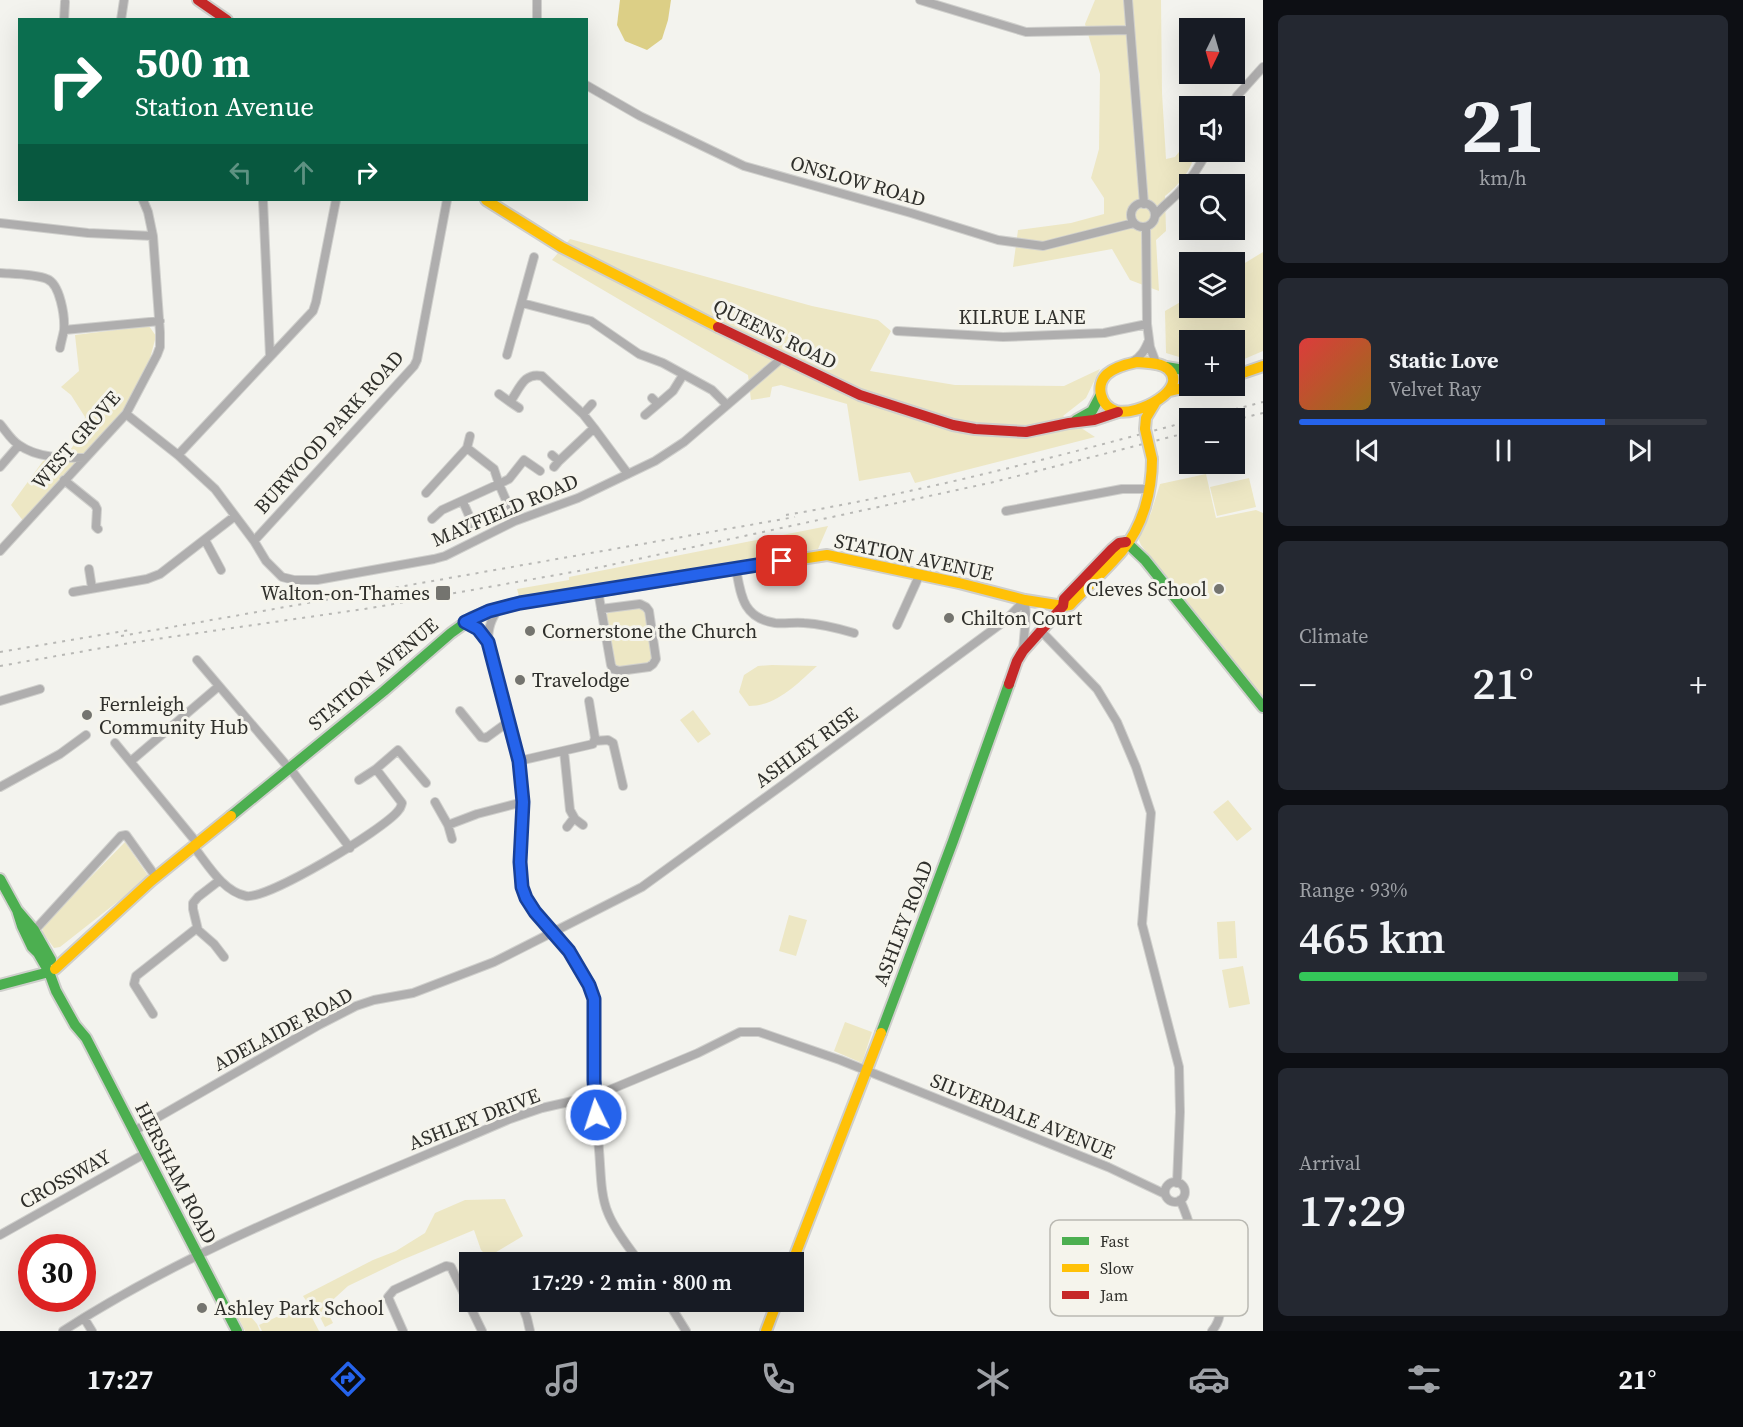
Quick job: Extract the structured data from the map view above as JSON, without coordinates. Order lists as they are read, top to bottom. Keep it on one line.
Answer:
{"streets":{"main road":["QUEENS ROAD","STATION AVENUE","ASHLEY ROAD","HERSHAM ROAD"],"street":["ONSLOW ROAD","KILRUE LANE","BURWOOD PARK ROAD","WEST GROVE","MAYFIELD ROAD","ASHLEY RISE","ADELAIDE ROAD","SILVERDALE AVENUE","ASHLEY DRIVE","CROSSWAY"]},"crossings":[["QUEENS ROAD","MAYFIELD ROAD"],["BURWOOD PARK ROAD","MAYFIELD ROAD"],["WEST GROVE","MAYFIELD ROAD"],["STATION AVENUE","ASHLEY RISE"],["STATION AVENUE","ASHLEY ROAD"],["STATION AVENUE","HERSHAM ROAD"],["ASHLEY RISE","ADELAIDE ROAD"],["ASHLEY ROAD","SILVERDALE AVENUE"],["ASHLEY ROAD","ASHLEY DRIVE"],["ADELAIDE ROAD","HERSHAM ROAD"],["SILVERDALE AVENUE","ASHLEY DRIVE"],["ASHLEY DRIVE","HERSHAM ROAD"],["HERSHAM ROAD","CROSSWAY"]],"places":{"other":["Cleves School","Chilton Court","Cornerstone the Church","Travelodge","Fernleigh Community Hub","Ashley Park School"],"transit":["Walton-on-Thames"]},"legend":["Fast","Slow","Jam"],"north":"bottom","page":{"tile":[["21","km/h"],"Climate",["Range · 93%","465 km"],["Arrival","17:29"]],"map_buttons":["+","−"],"turn":["500 m","Station Avenue"],"song":["Static Love","Velvet Ray"],"heat":["−","21°","+"],"limit":"30","trip":"17:29 · 2 min · 800 m","tabs":["17:27","21°"]}}
